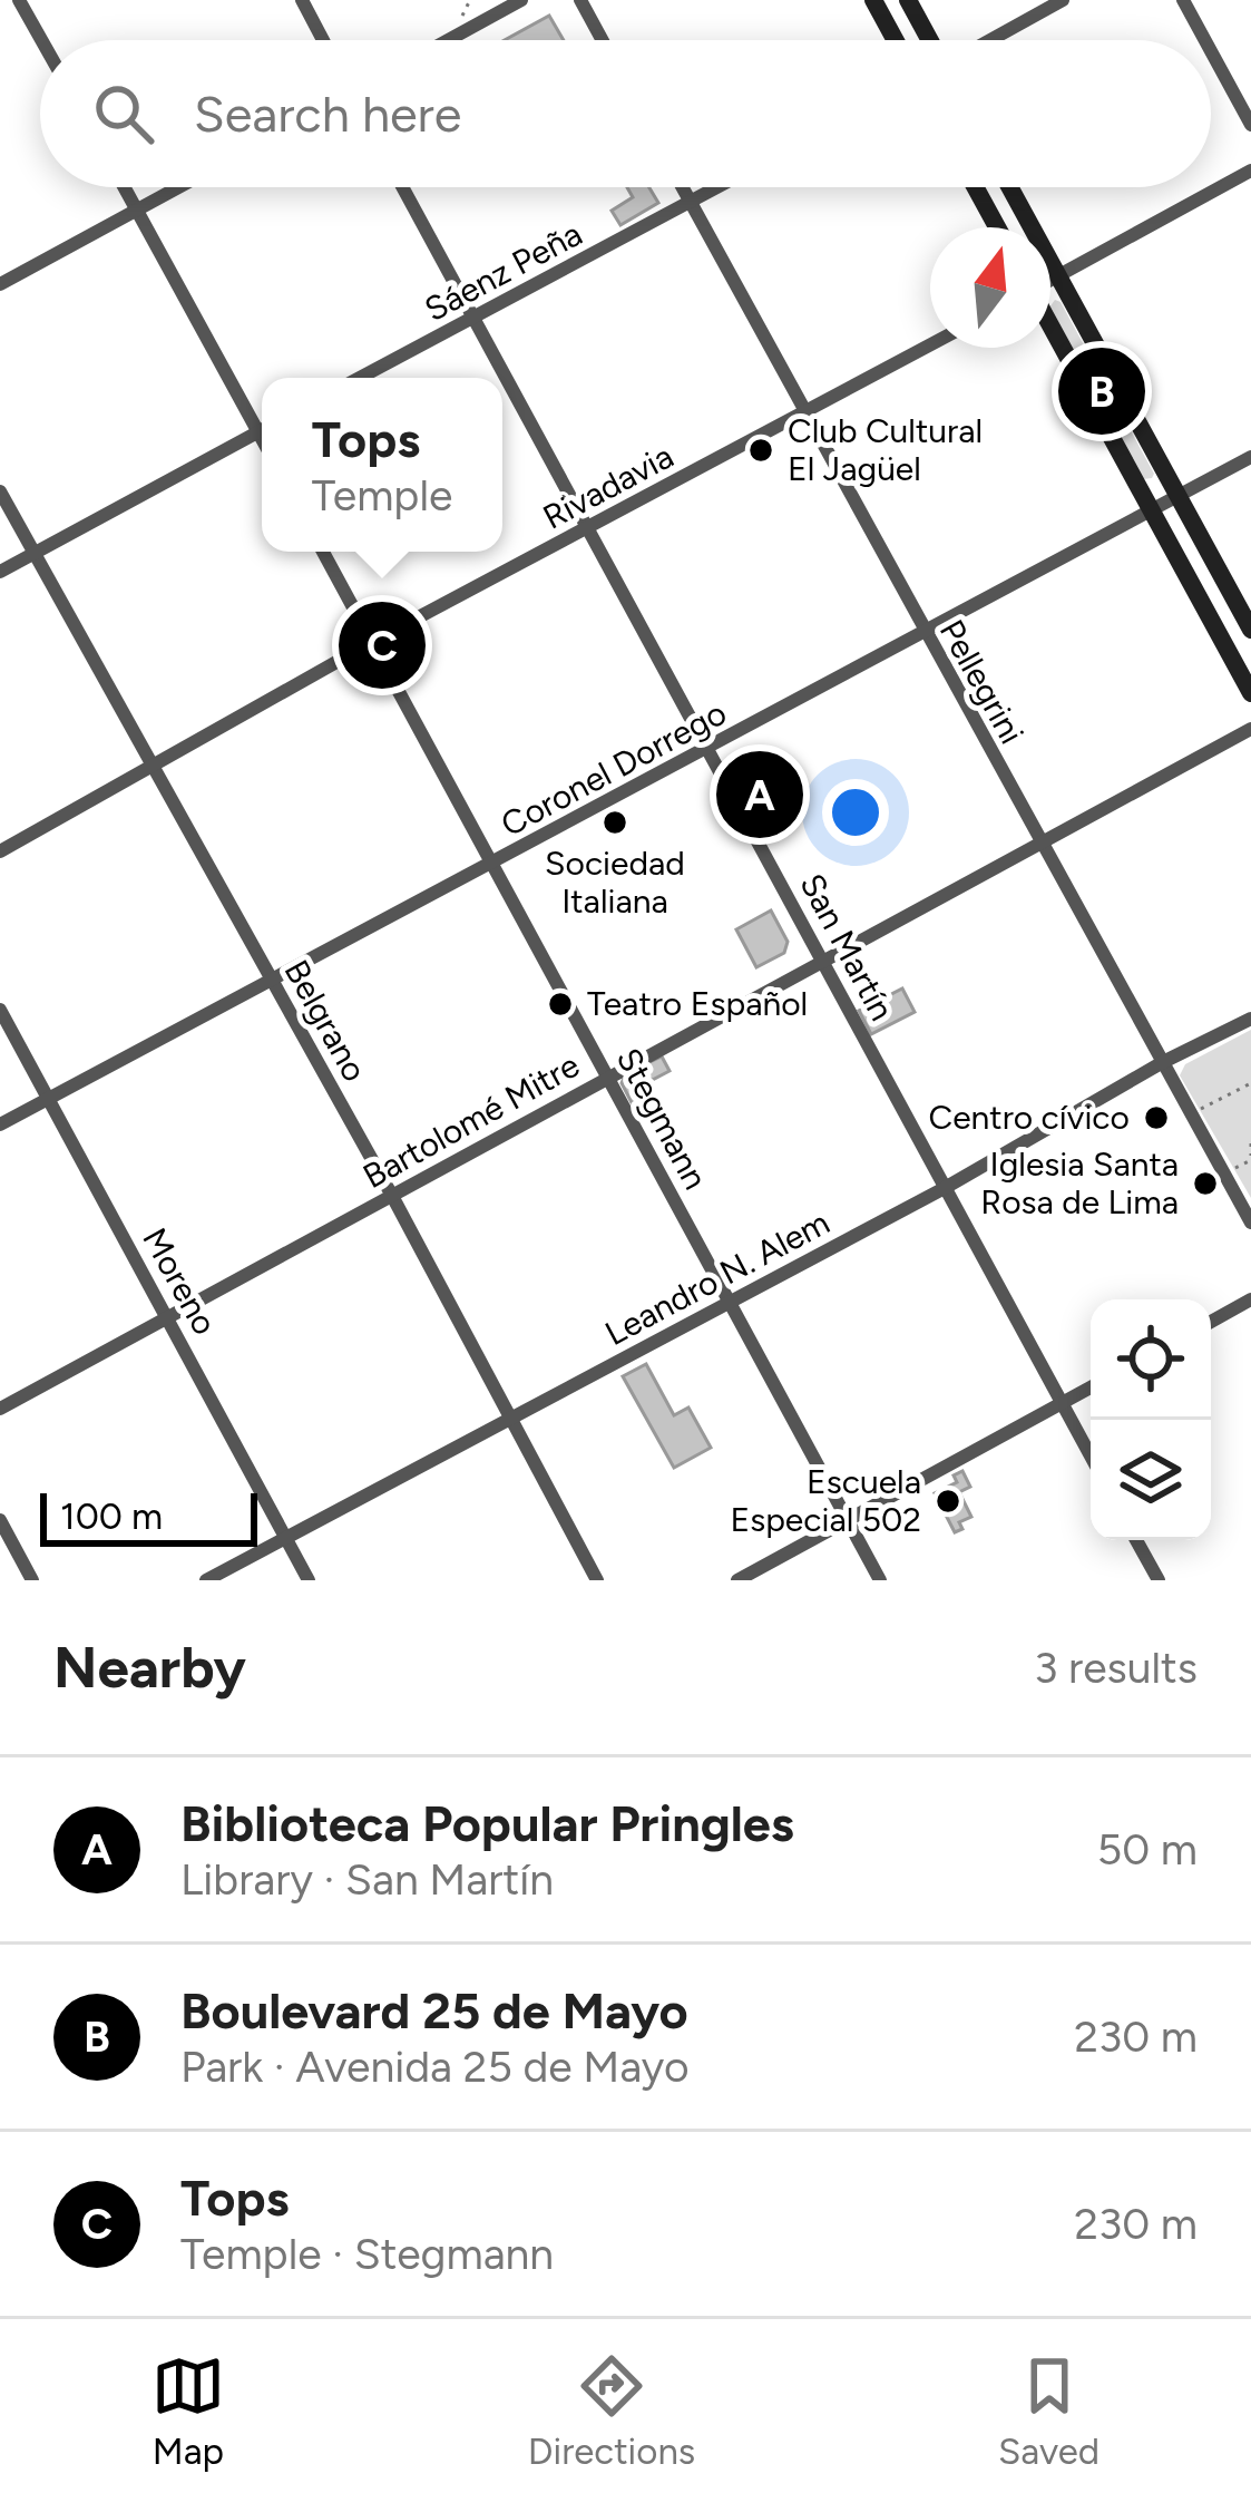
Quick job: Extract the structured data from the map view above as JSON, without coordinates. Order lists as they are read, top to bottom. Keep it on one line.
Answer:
{"streets":{"street":["Sáenz Peña","Rivadavia","Pellegrini","Coronel Dorrego","San Martín","Belgrano","Stegmann","Bartolomé Mitre","Leandro N. Alem","Moreno"]},"crossings":[["Sáenz Peña","Pellegrini"],["Sáenz Peña","San Martín"],["Rivadavia","Pellegrini"],["Rivadavia","San Martín"],["Rivadavia","Belgrano"],["Rivadavia","Stegmann"],["Pellegrini","Coronel Dorrego"],["Pellegrini","Bartolomé Mitre"],["Pellegrini","Leandro N. Alem"],["Coronel Dorrego","San Martín"],["Coronel Dorrego","Belgrano"],["Coronel Dorrego","Stegmann"],["Coronel Dorrego","Moreno"],["San Martín","Bartolomé Mitre"],["San Martín","Leandro N. Alem"],["Belgrano","Bartolomé Mitre"],["Belgrano","Leandro N. Alem"],["Stegmann","Bartolomé Mitre"],["Stegmann","Leandro N. Alem"],["Bartolomé Mitre","Moreno"],["Leandro N. Alem","Moreno"]],"places":["Club Cultural El Jagüel","Sociedad Italiana","Teatro Español","Centro cívico","Iglesia Santa Rosa de Lima","Escuela Especial 502"],"scale_bar":"100 m","north":"top","page":{"search":"Search here","pins":["B","C","A"],"popup":["Tops","Temple"],"scale":"100 m","heading":["Nearby","3 results"],"list":[{"mark":"A","name":"Biblioteca Popular Pringles","note":"Library · San Martín","value":"50 m"},{"mark":"B","name":"Boulevard 25 de Mayo","note":"Park · Avenida 25 de Mayo","value":"230 m"},{"mark":"C","name":"Tops","note":"Temple · Stegmann","value":"230 m"}],"nav":["Map","Directions","Saved"]}}
